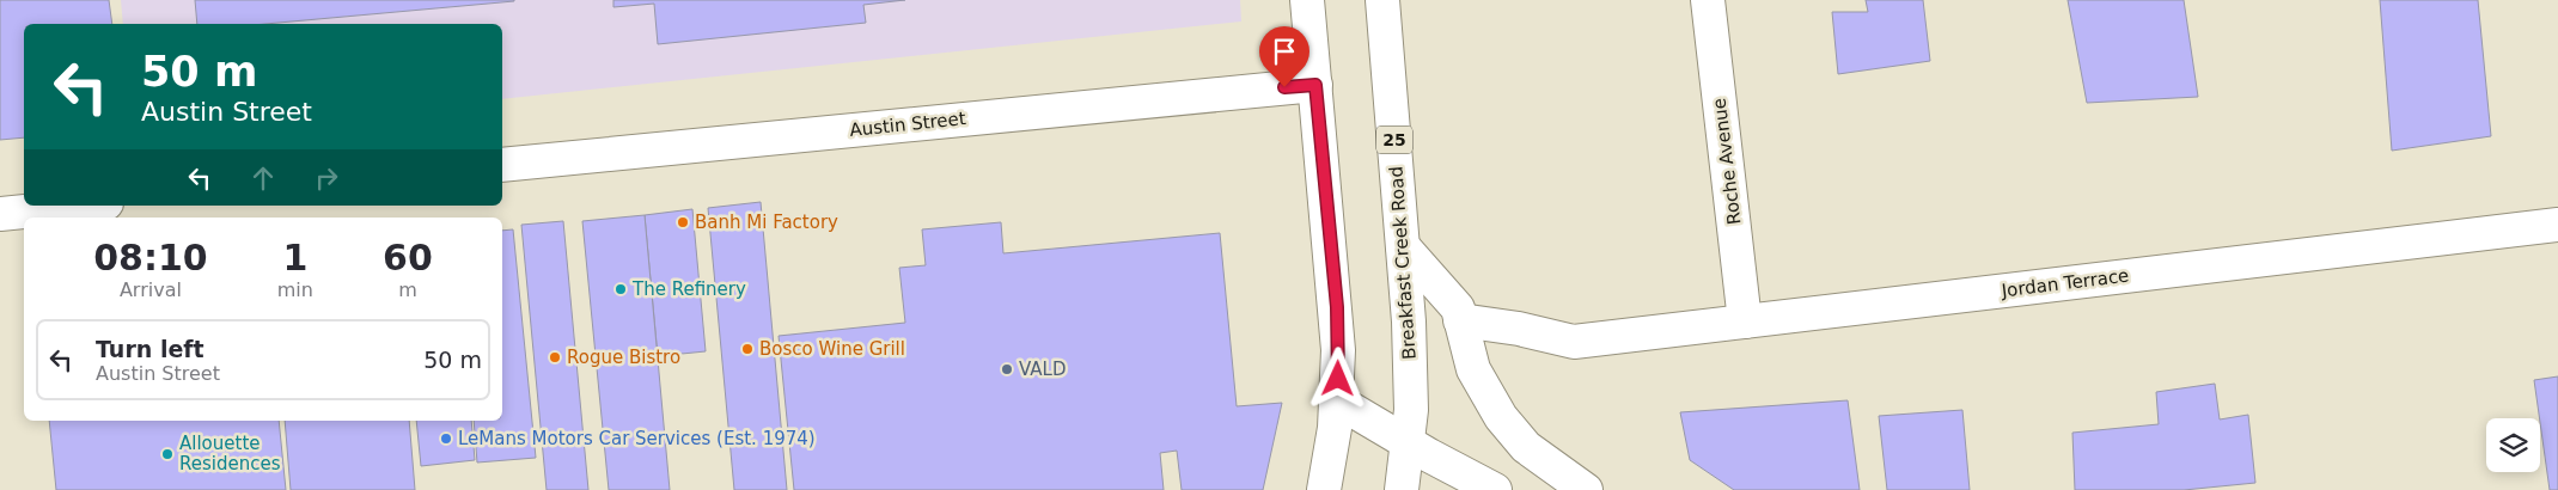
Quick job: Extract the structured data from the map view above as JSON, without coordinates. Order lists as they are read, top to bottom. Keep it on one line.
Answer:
{"streets":{"street":["Austin Street","25","Roche Avenue","Breakfast Creek Road","Jordan Terrace"]},"crossings":[["Roche Avenue","Jordan Terrace"]],"places":["Banh Mi Factory","The Refinery","Bosco Wine Grill","Rogue Bistro","VALD","LeMans Motors Car Services (Est. 1974)","Allouette Residences"],"page":{"turn":["50 m","Austin Street"],"eta":["08:10","Arrival","1","min","60","m"],"list":[{"name":"Turn left","note":"Austin Street","value":"50 m"}]}}
